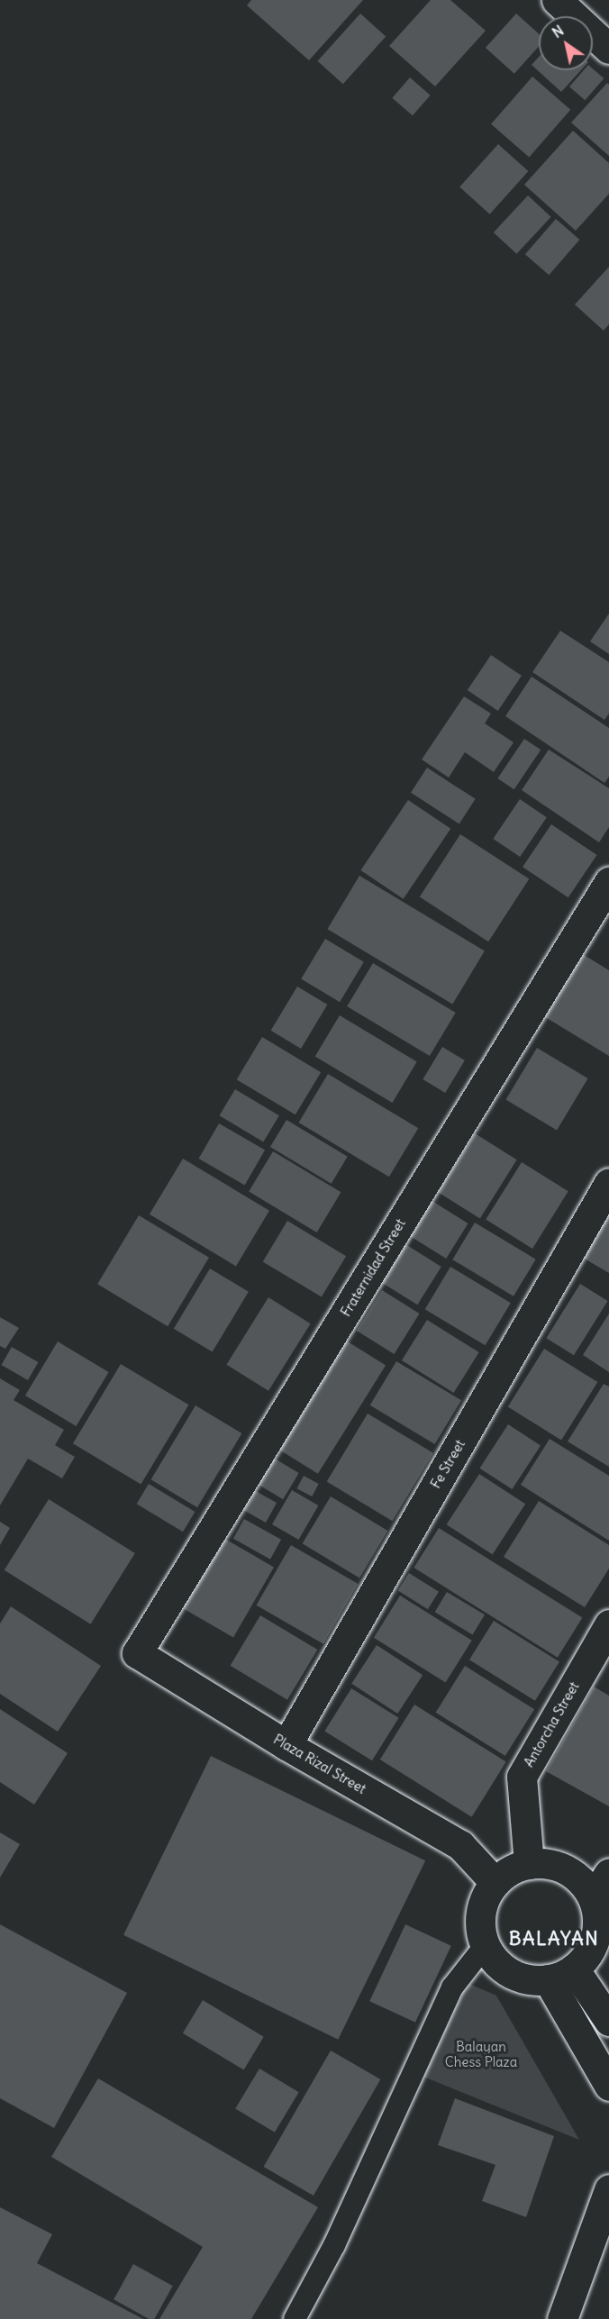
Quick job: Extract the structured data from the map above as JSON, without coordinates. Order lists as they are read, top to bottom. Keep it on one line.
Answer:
{"streets":{"street":["Fraternidad Street","Fe Street","Antorcha Street","Plaza Rizal Street"]},"crossings":[["Fraternidad Street","Plaza Rizal Street"],["Fe Street","Plaza Rizal Street"],["Antorcha Street","Plaza Rizal Street"]],"districts":["BALAYAN"],"parks":["Balayan Chess Plaza"],"north":"top left"}
